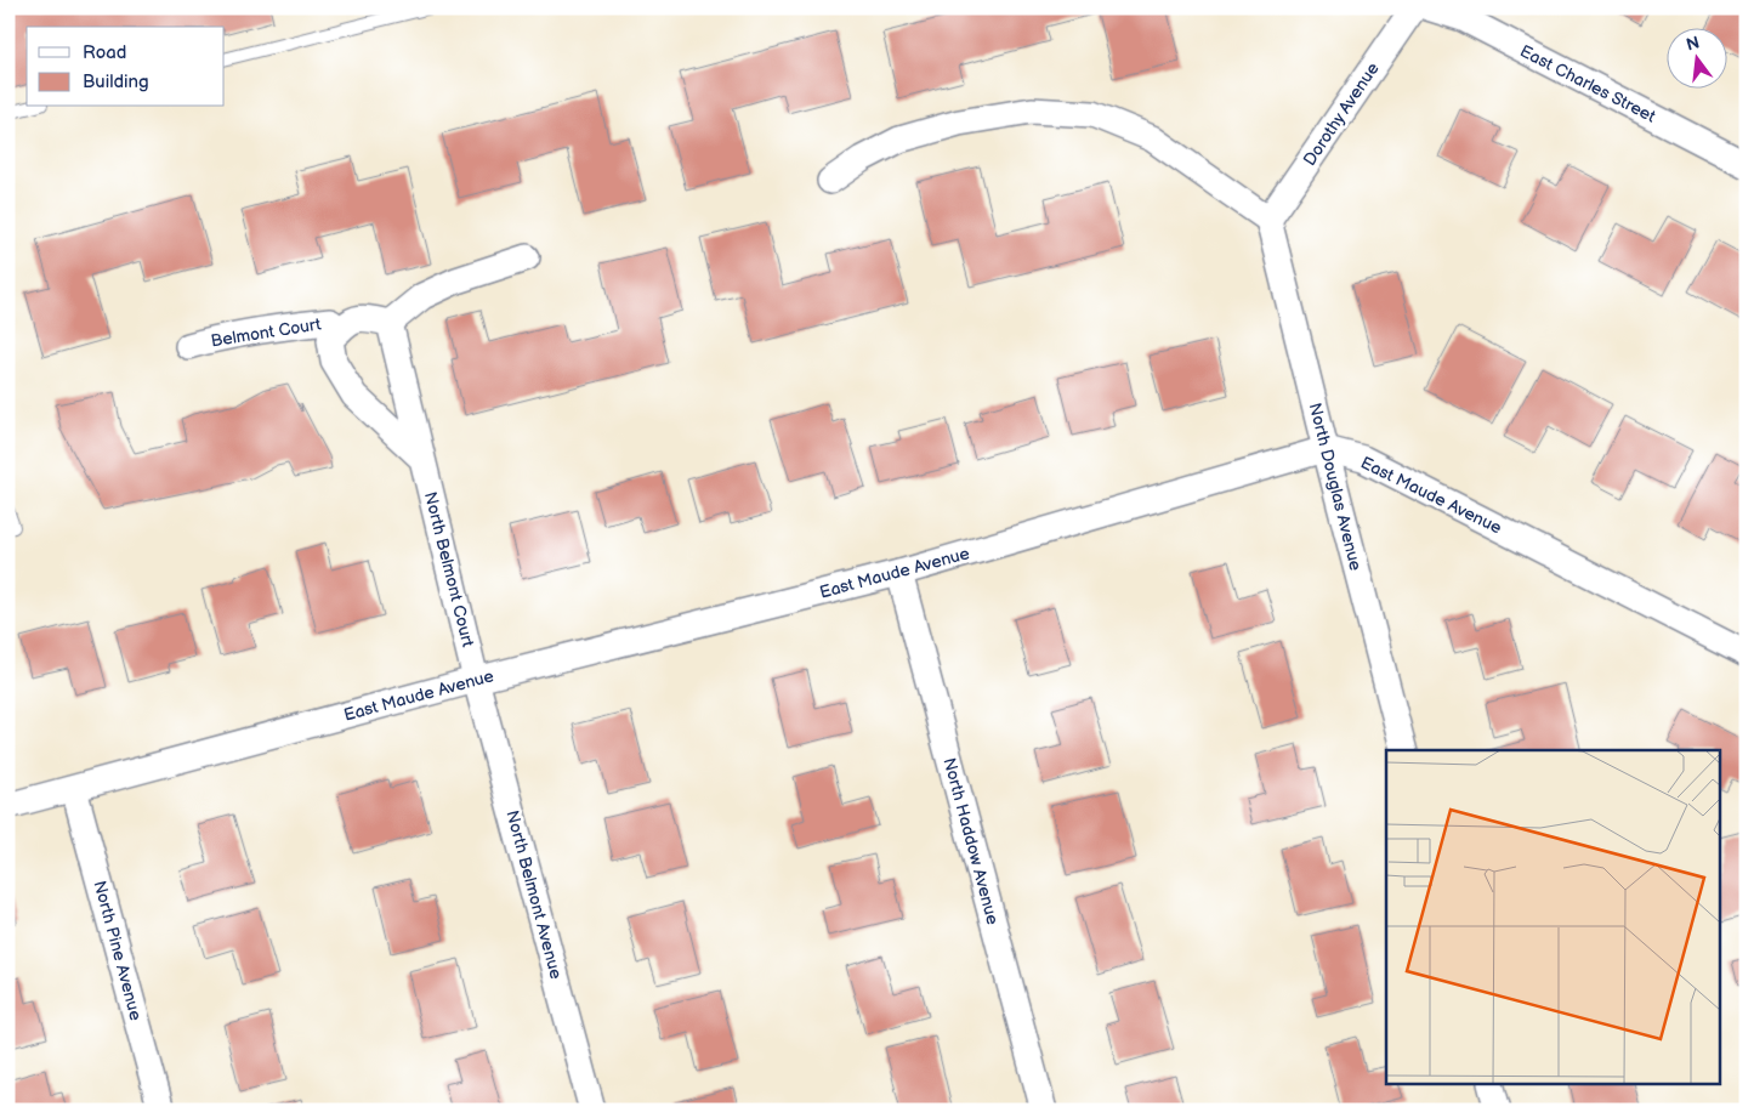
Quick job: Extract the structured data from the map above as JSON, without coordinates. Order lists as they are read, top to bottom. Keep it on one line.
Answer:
{"streets":{"street":["East Charles Street","Dorothy Avenue","Belmont Court","North Douglas Avenue","East Maude Avenue","North Belmont Court","North Haddow Avenue","North Belmont Avenue","North Pine Avenue"]},"crossings":[["Dorothy Avenue","North Douglas Avenue"],["North Douglas Avenue","East Maude Avenue"],["East Maude Avenue","North Belmont Court"],["East Maude Avenue","North Haddow Avenue"],["East Maude Avenue","North Belmont Avenue"],["East Maude Avenue","North Pine Avenue"],["North Belmont Court","North Belmont Avenue"]],"legend":["Road","Building"],"north":"top"}
